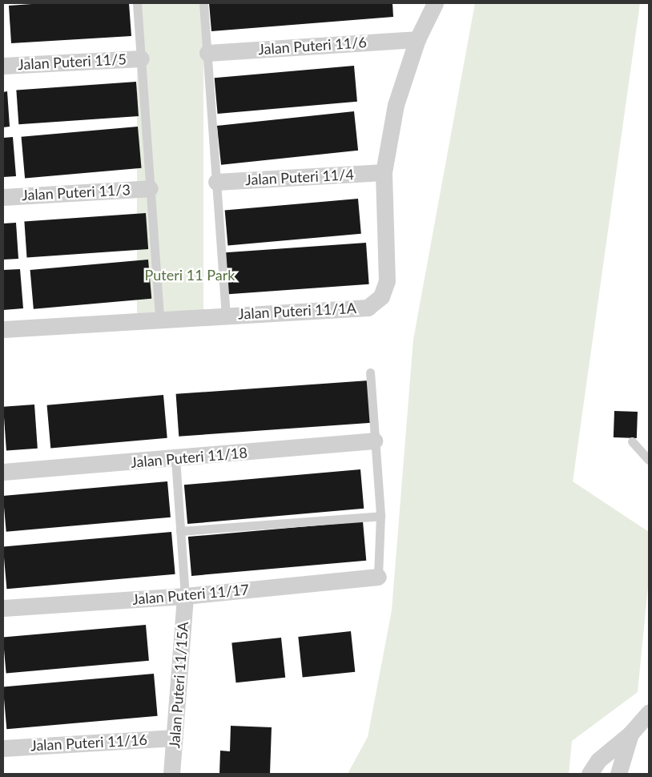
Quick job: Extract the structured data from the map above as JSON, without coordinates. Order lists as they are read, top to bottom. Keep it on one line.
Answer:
{"streets":{"street":["Jalan Puteri 11/6","Jalan Puteri 11/5","Jalan Puteri 11/4","Jalan Puteri 11/3","Jalan Puteri 11/1A","Jalan Puteri 11/18","Jalan Puteri 11/17","Jalan Puteri 11/15A","Jalan Puteri 11/16"]},"crossings":[["Jalan Puteri 11/6","Jalan Puteri 11/1A"],["Jalan Puteri 11/4","Jalan Puteri 11/1A"],["Jalan Puteri 11/17","Jalan Puteri 11/15A"],["Jalan Puteri 11/15A","Jalan Puteri 11/16"]],"parks":["Puteri 11 Park"]}
